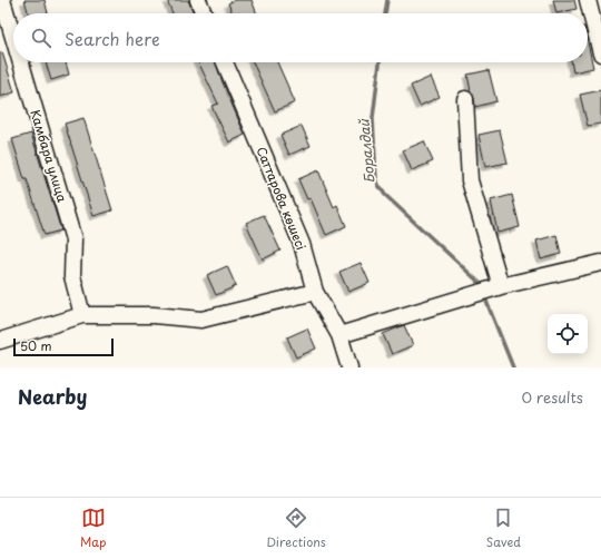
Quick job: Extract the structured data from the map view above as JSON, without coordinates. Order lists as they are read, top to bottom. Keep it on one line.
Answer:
{"streets":{"street":["Камбара улица","Саттарова көшесі"]},"water":["Боралдай"],"scale_bar":"50 m","page":{"search":"Search here","scale":"50 m","heading":["Nearby","0 results"],"nav":["Map","Directions","Saved"]}}
